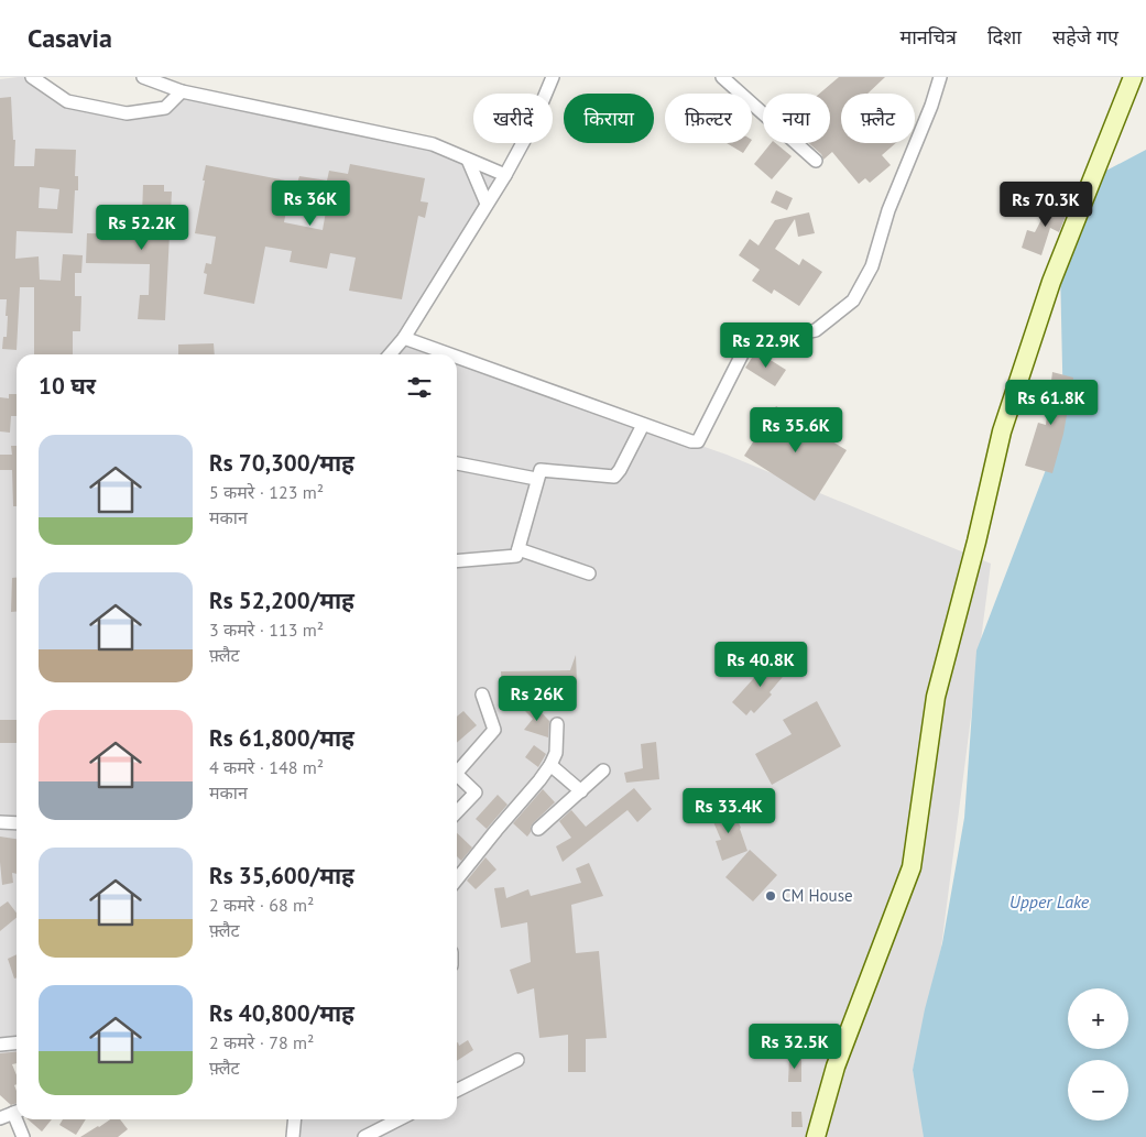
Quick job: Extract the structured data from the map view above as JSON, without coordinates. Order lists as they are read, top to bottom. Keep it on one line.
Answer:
{"water":["Upper Lake"],"places":["CM House"],"page":{"header":"Casavia","nav":["मानचित्र","दिशा","सहेजे गए"],"chip":["खरीदें","किराया","फ़िल्टर","नया","फ़्लैट"],"price":["Rs 36K","Rs 70.3K","Rs 52.2K","Rs 22.9K","Rs 61.8K","Rs 35.6K","Rs 40.8K","Rs 26K","Rs 33.4K","Rs 32.5K"],"heading":"10 घर","list":[{"name":"Rs 70,300/माह","note":"5 कमरे · 123 m² · मकान"},{"name":"Rs 52,200/माह","note":"3 कमरे · 113 m² · फ़्लैट"},{"name":"Rs 61,800/माह","note":"4 कमरे · 148 m² · मकान"},{"name":"Rs 35,600/माह","note":"2 कमरे · 68 m² · फ़्लैट"},{"name":"Rs 40,800/माह","note":"2 कमरे · 78 m² · फ़्लैट"}],"map_buttons":["+","−"]}}
